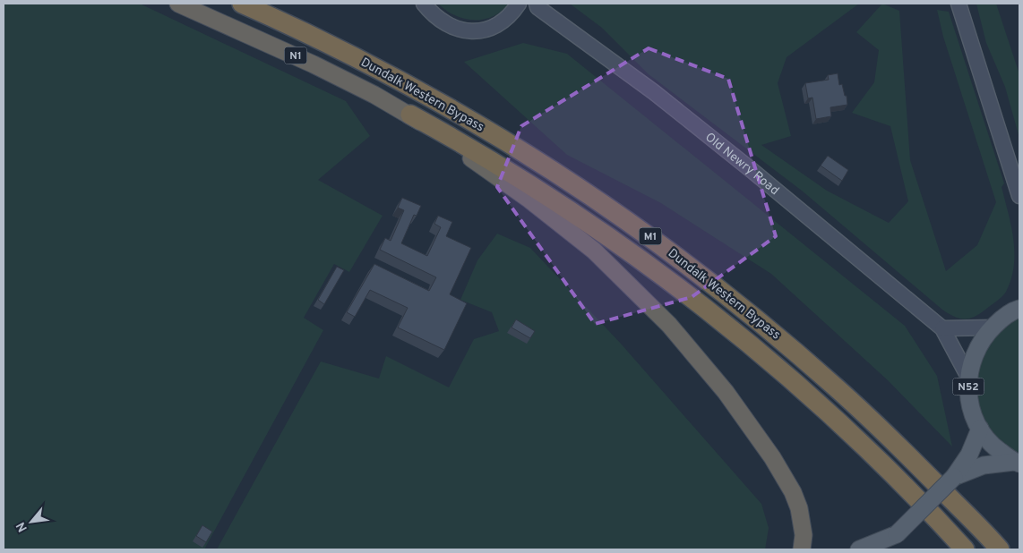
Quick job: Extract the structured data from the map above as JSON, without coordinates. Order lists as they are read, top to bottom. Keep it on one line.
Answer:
{"streets":{"highway":["N1","Dundalk Western Bypass","M1"],"main road":["Old Newry Road","N52"]},"crossings":[["N1","Dundalk Western Bypass"],["Old Newry Road","N52"]],"north":"bottom left"}
